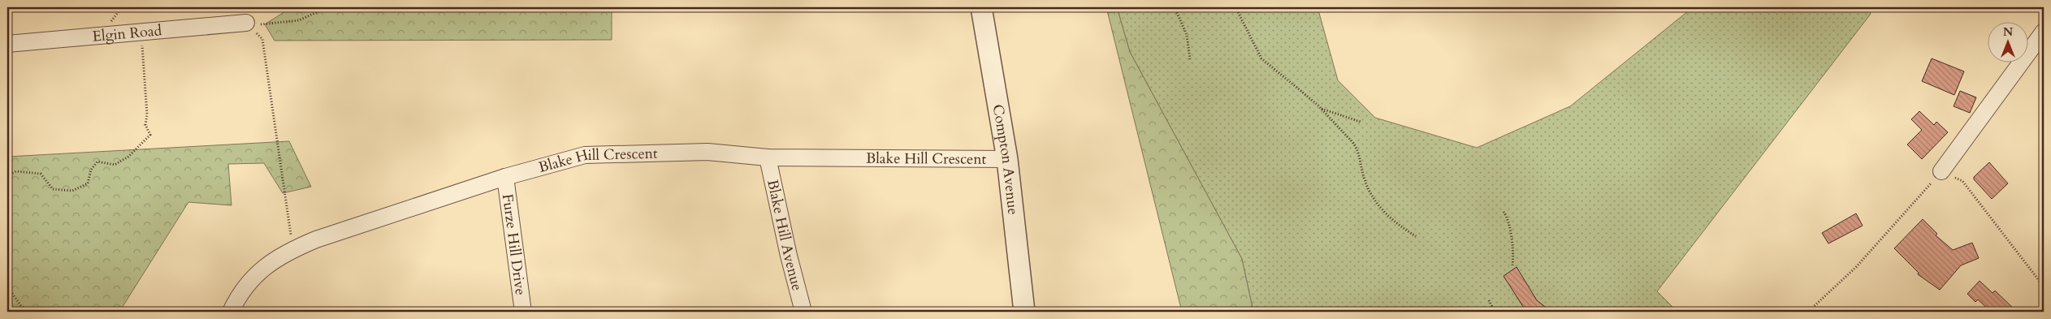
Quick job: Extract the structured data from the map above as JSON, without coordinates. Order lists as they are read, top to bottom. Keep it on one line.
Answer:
{"streets":{"street":["Elgin Road","Blake Hill Crescent","Compton Avenue","Blake Hill Avenue","Furze Hill Drive"]},"crossings":[["Blake Hill Crescent","Compton Avenue"],["Blake Hill Crescent","Blake Hill Avenue"],["Blake Hill Crescent","Furze Hill Drive"]],"north":"top"}
